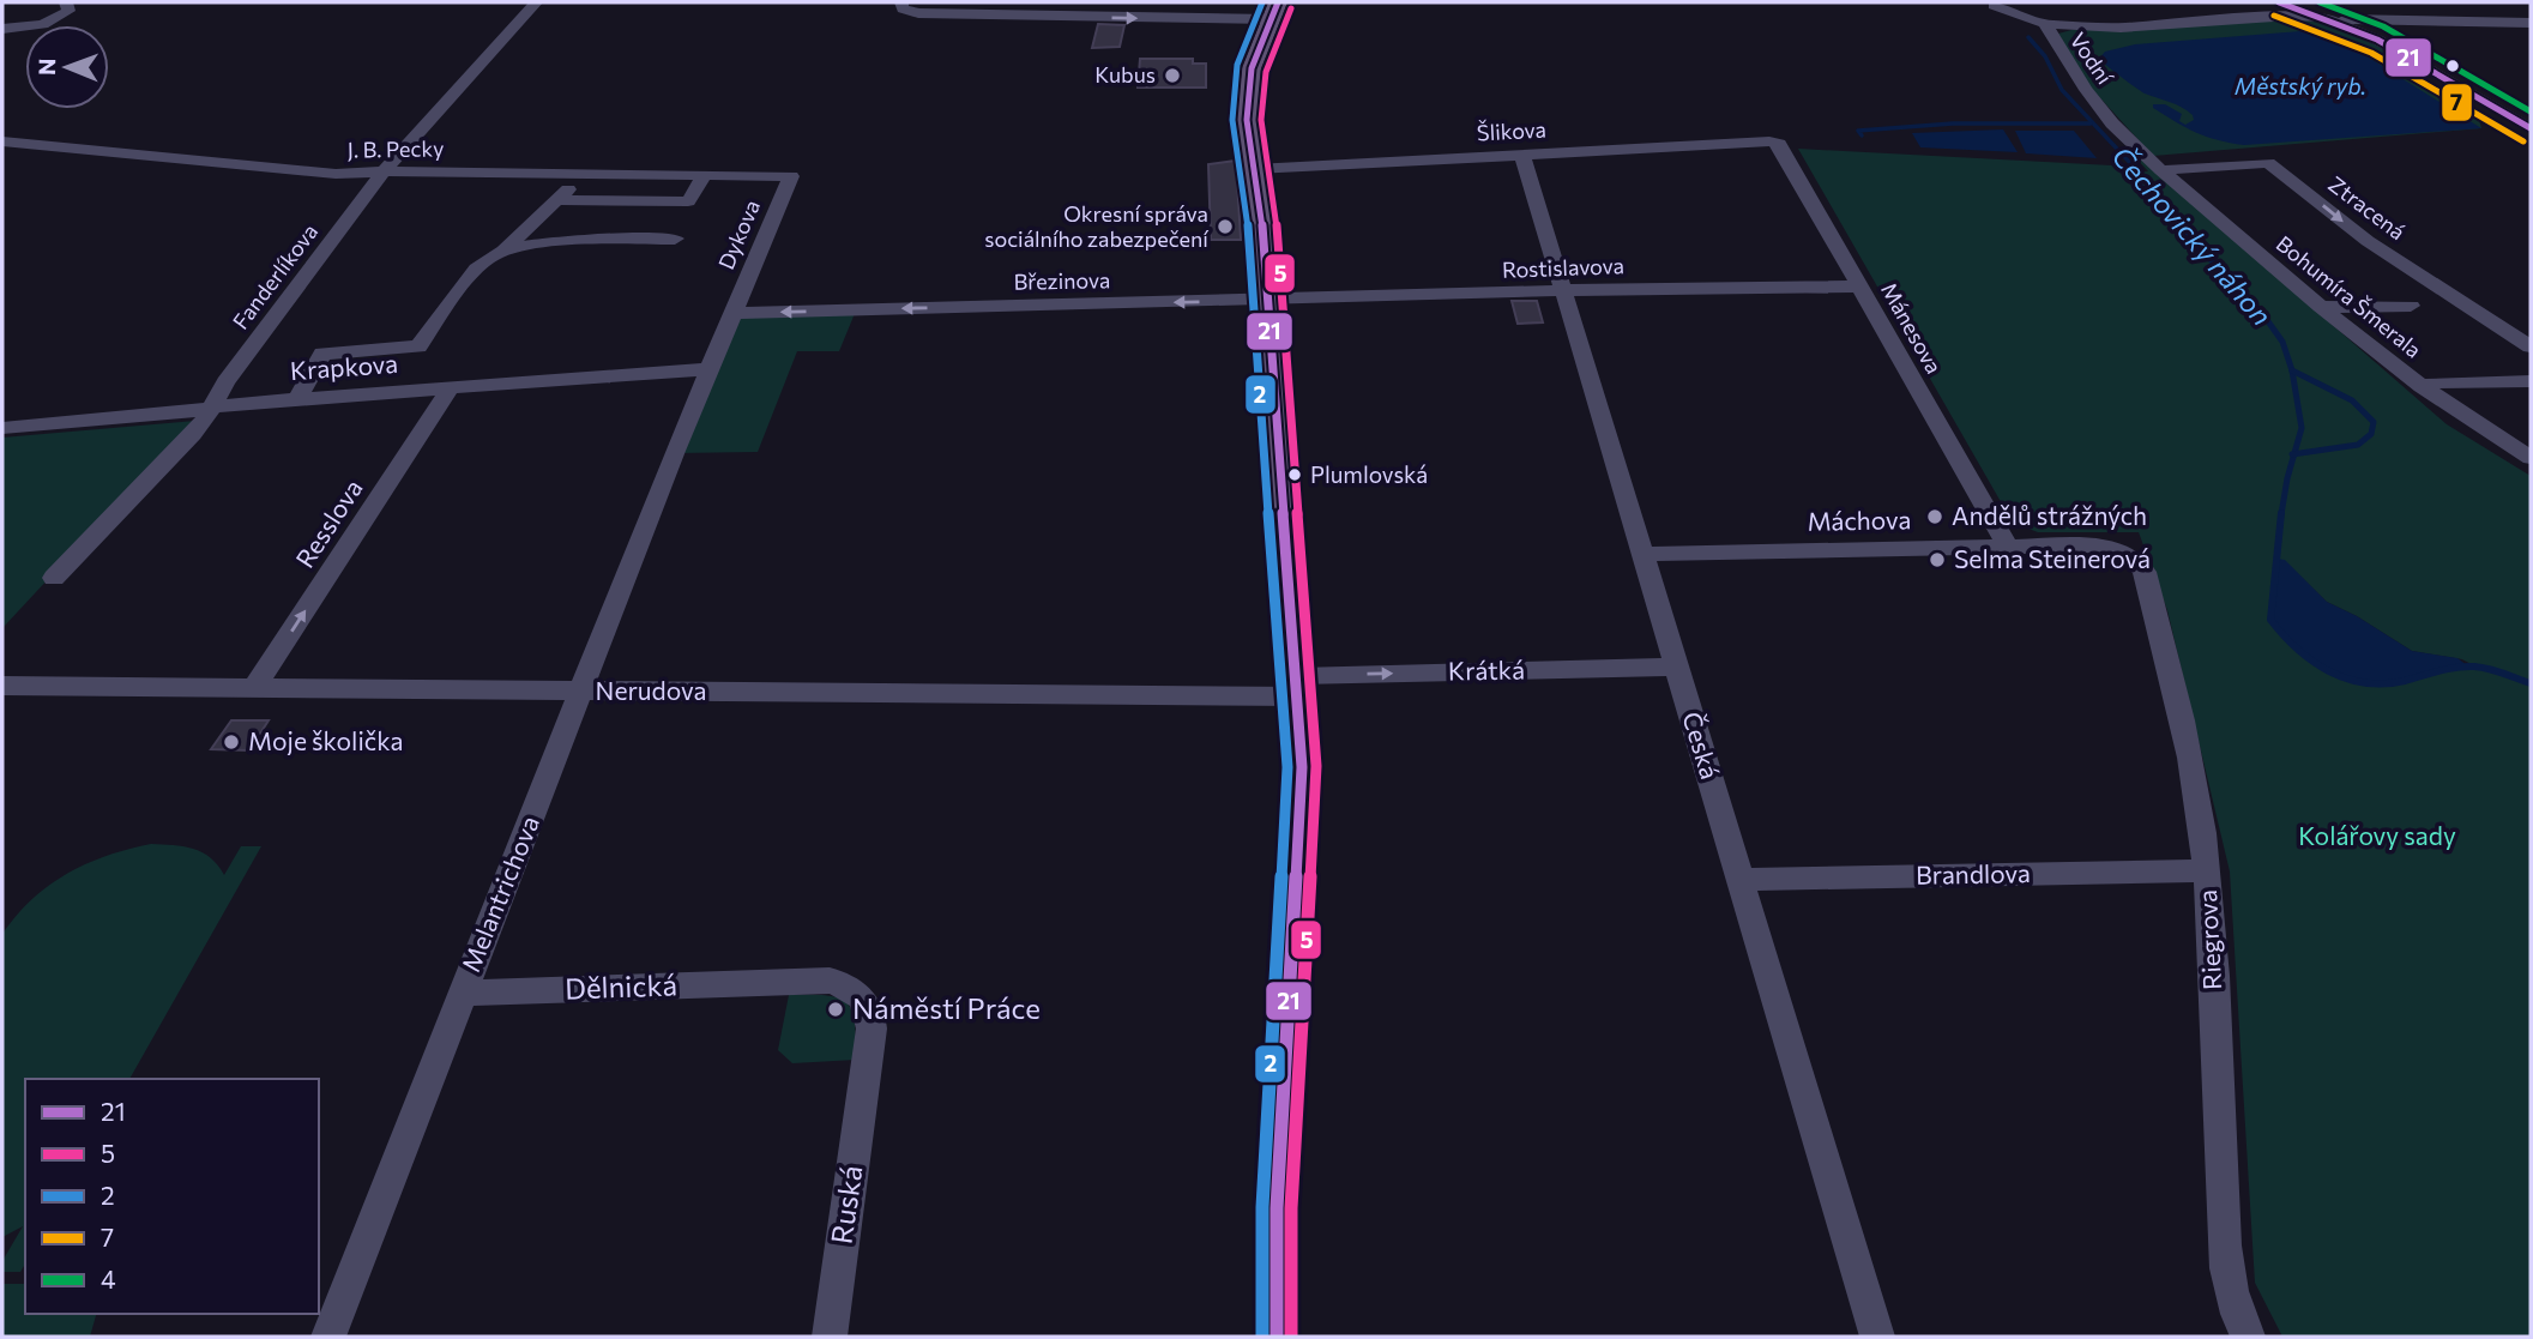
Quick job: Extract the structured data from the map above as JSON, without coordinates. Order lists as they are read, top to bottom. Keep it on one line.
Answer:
{"streets":{"street":["Vodní","Šlikova","J. B. Pecky","Ztracená","Dykova","Rostislavova","Fanderlíkova","Březinova","Bohumíra Šmerala","Mánesova","Krapkova","Máchova","Resslova","Krátká","Nerudova","Česká","Brandlova","Melantrichova","Riegrova","Dělnická","Ruská"]},"crossings":[["Vodní","Ztracená"],["Vodní","Bohumíra Šmerala"],["Šlikova","Mánesova"],["Šlikova","Česká"],["J. B. Pecky","Dykova"],["J. B. Pecky","Fanderlíkova"],["Ztracená","Bohumíra Šmerala"],["Dykova","Březinova"],["Dykova","Krapkova"],["Dykova","Melantrichova"],["Rostislavova","Březinova"],["Rostislavova","Mánesova"],["Rostislavova","Česká"],["Fanderlíkova","Krapkova"],["Mánesova","Máchova"],["Krapkova","Resslova"],["Krapkova","Melantrichova"],["Máchova","Česká"],["Máchova","Riegrova"],["Resslova","Nerudova"],["Krátká","Nerudova"],["Krátká","Česká"],["Nerudova","Melantrichova"],["Česká","Brandlova"],["Brandlova","Riegrova"],["Melantrichova","Dělnická"],["Dělnická","Ruská"]],"one_way":["Březinova","Resslova","Krátká"],"water":["Městský ryb.","Čechovický náhon"],"parks":["Kolářovy sady"],"places":["Kubus","Okresní správa sociálního zabezpečení","Plumlovská","Andělů strážných","Selma Steinerová","Moje školička","Náměstí Práce"],"lines":["transit line 21","transit line 2","transit line 4","transit line 5","transit line 7"],"legend":["21","5","2","7","4"],"north":"left"}
